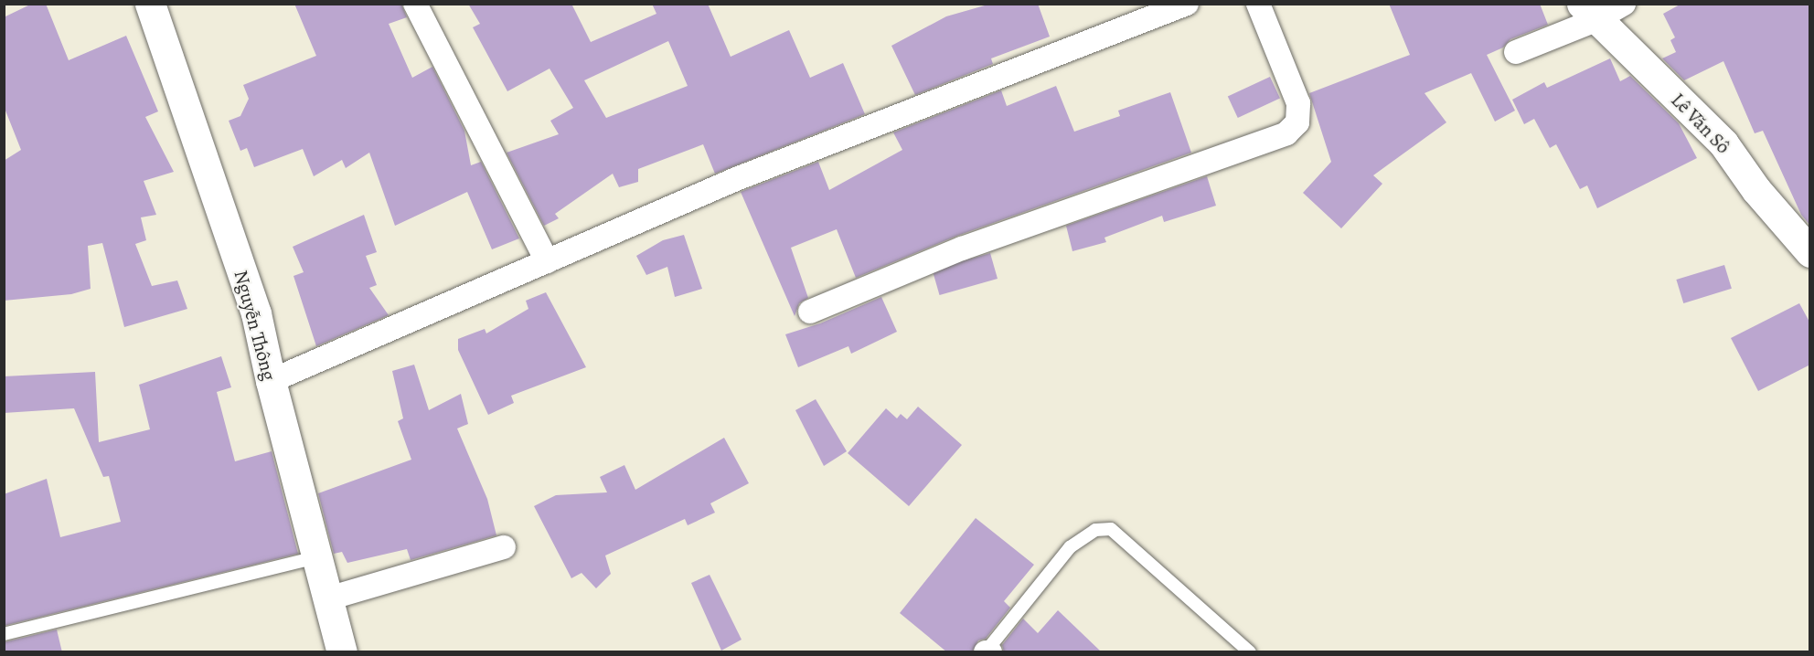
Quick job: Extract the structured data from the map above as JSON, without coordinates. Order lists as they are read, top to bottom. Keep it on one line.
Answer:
{"streets":{"street":["Lê Văn Sô","Nguyễn Thông"]}}
